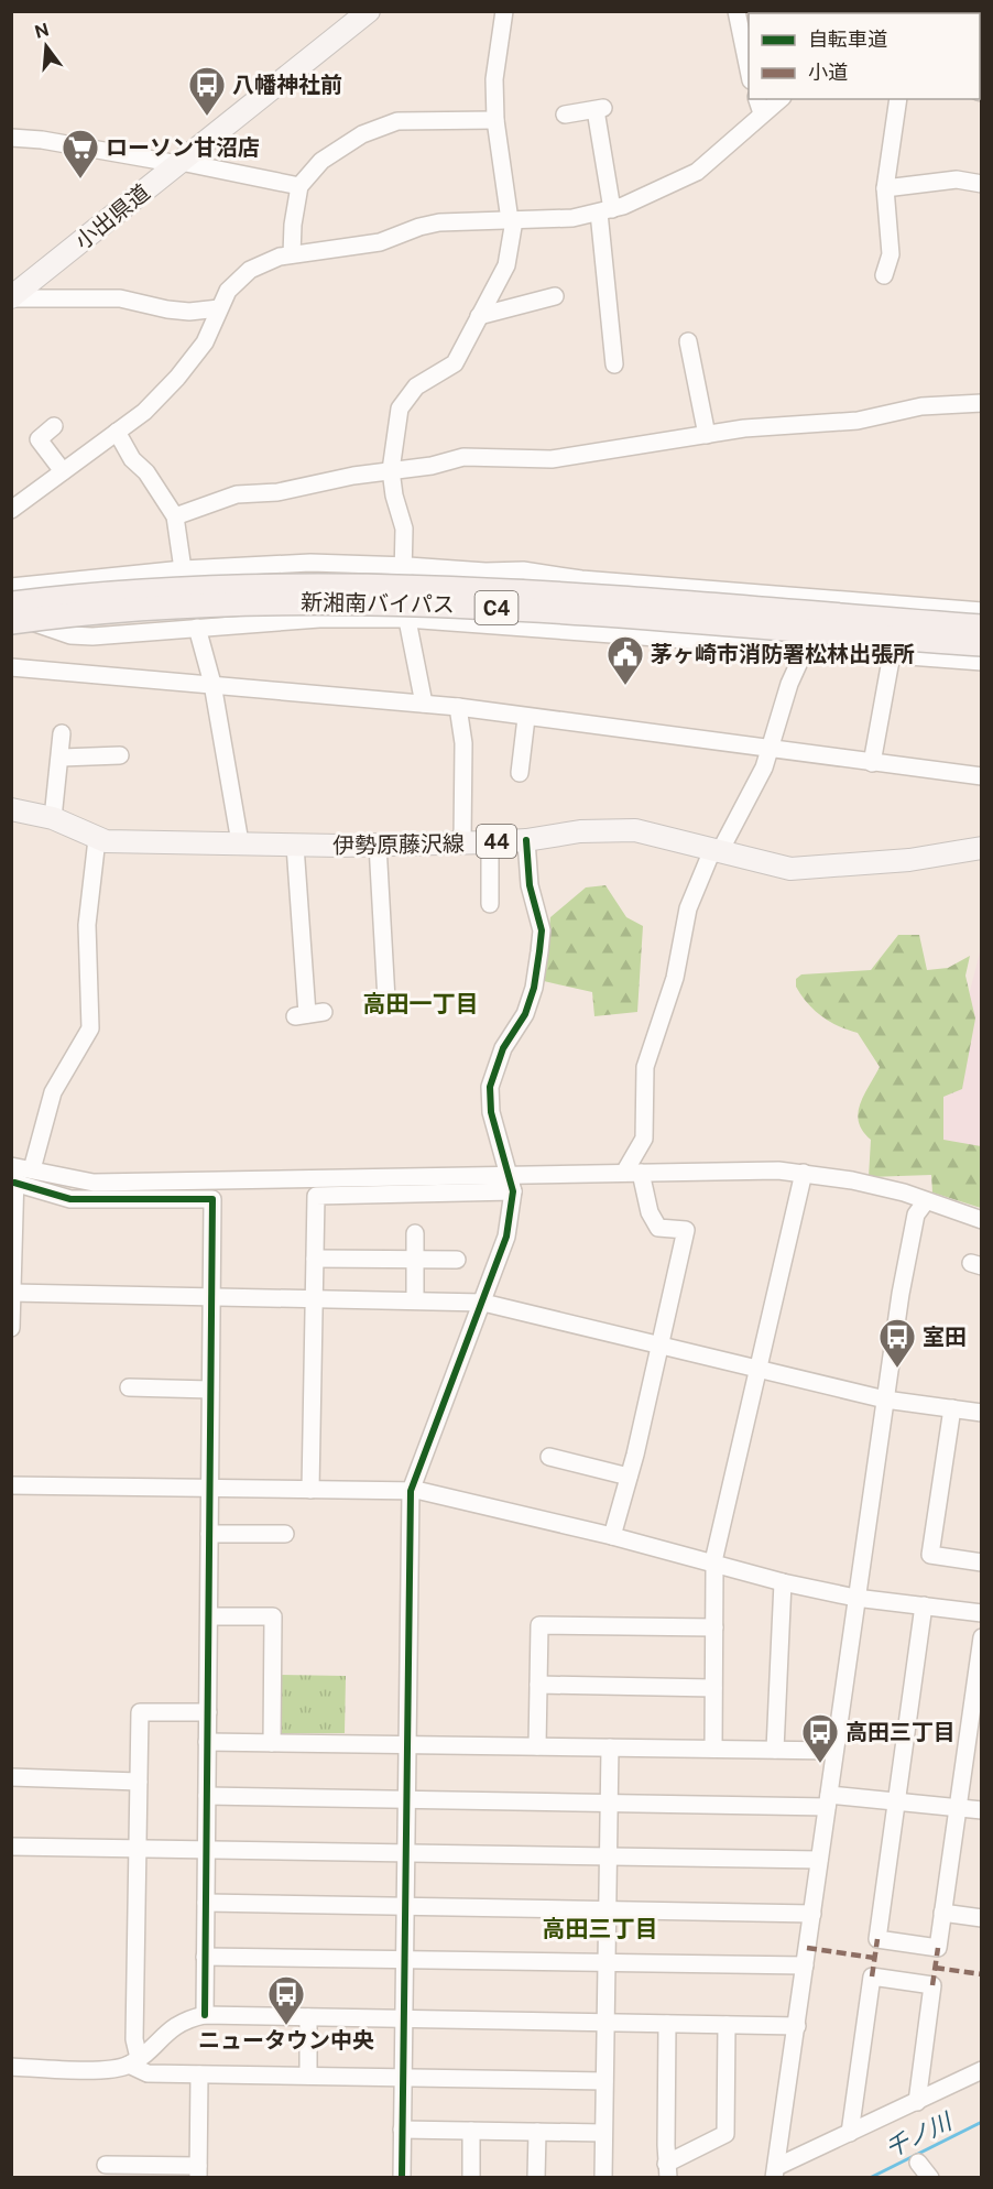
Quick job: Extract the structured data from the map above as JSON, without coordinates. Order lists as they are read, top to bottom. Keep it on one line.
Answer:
{"streets":{"highway":["新湘南バイパス","C4"],"main road":["小出県道","44","伊勢原藤沢線"]},"districts":["高田一丁目","高田三丁目"],"water":["千ノ川"],"places":{"bus stop":["八幡神社前","室田","高田三丁目","ニュータウン中央"],"supermarket":["ローソン甘沼店"],"public building":["茅ヶ崎市消防署松林出張所"]},"legend":["自転車道","小道"],"north":"top"}
